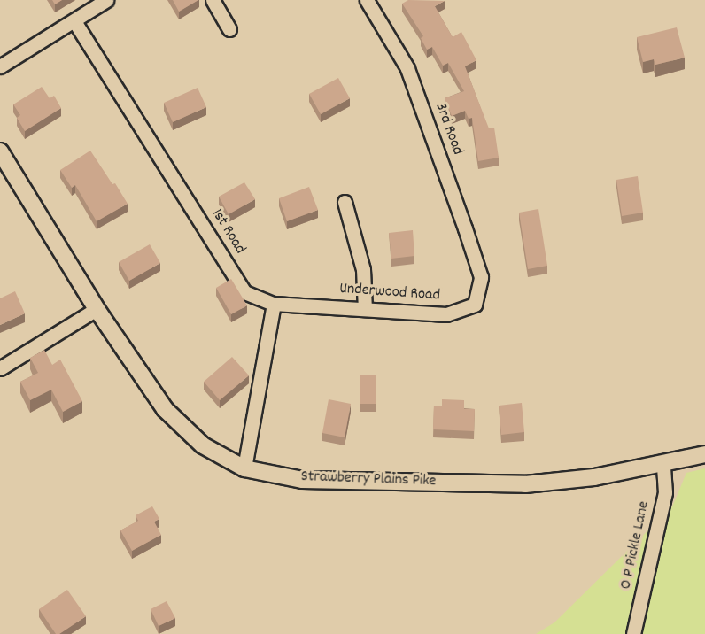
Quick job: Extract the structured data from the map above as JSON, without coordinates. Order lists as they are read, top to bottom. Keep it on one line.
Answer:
{"streets":{"street":["3rd Road","1st Road","Underwood Road","Strawberry Plains Pike","O P Pickle Lane"]},"crossings":[["3rd Road","Underwood Road"],["1st Road","Underwood Road"],["Strawberry Plains Pike","O P Pickle Lane"]]}
